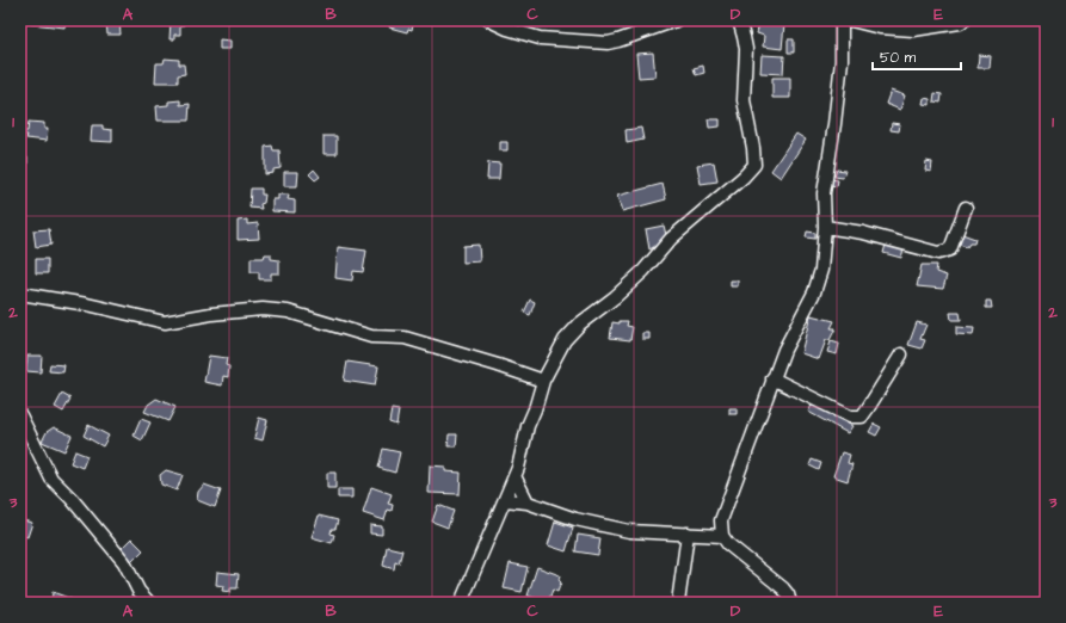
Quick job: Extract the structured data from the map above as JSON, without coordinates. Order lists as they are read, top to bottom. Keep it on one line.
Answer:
{"scale_bar":"50 m","grid":{"columns":["A","B","C","D","E"],"rows":["1","2","3"]}}
